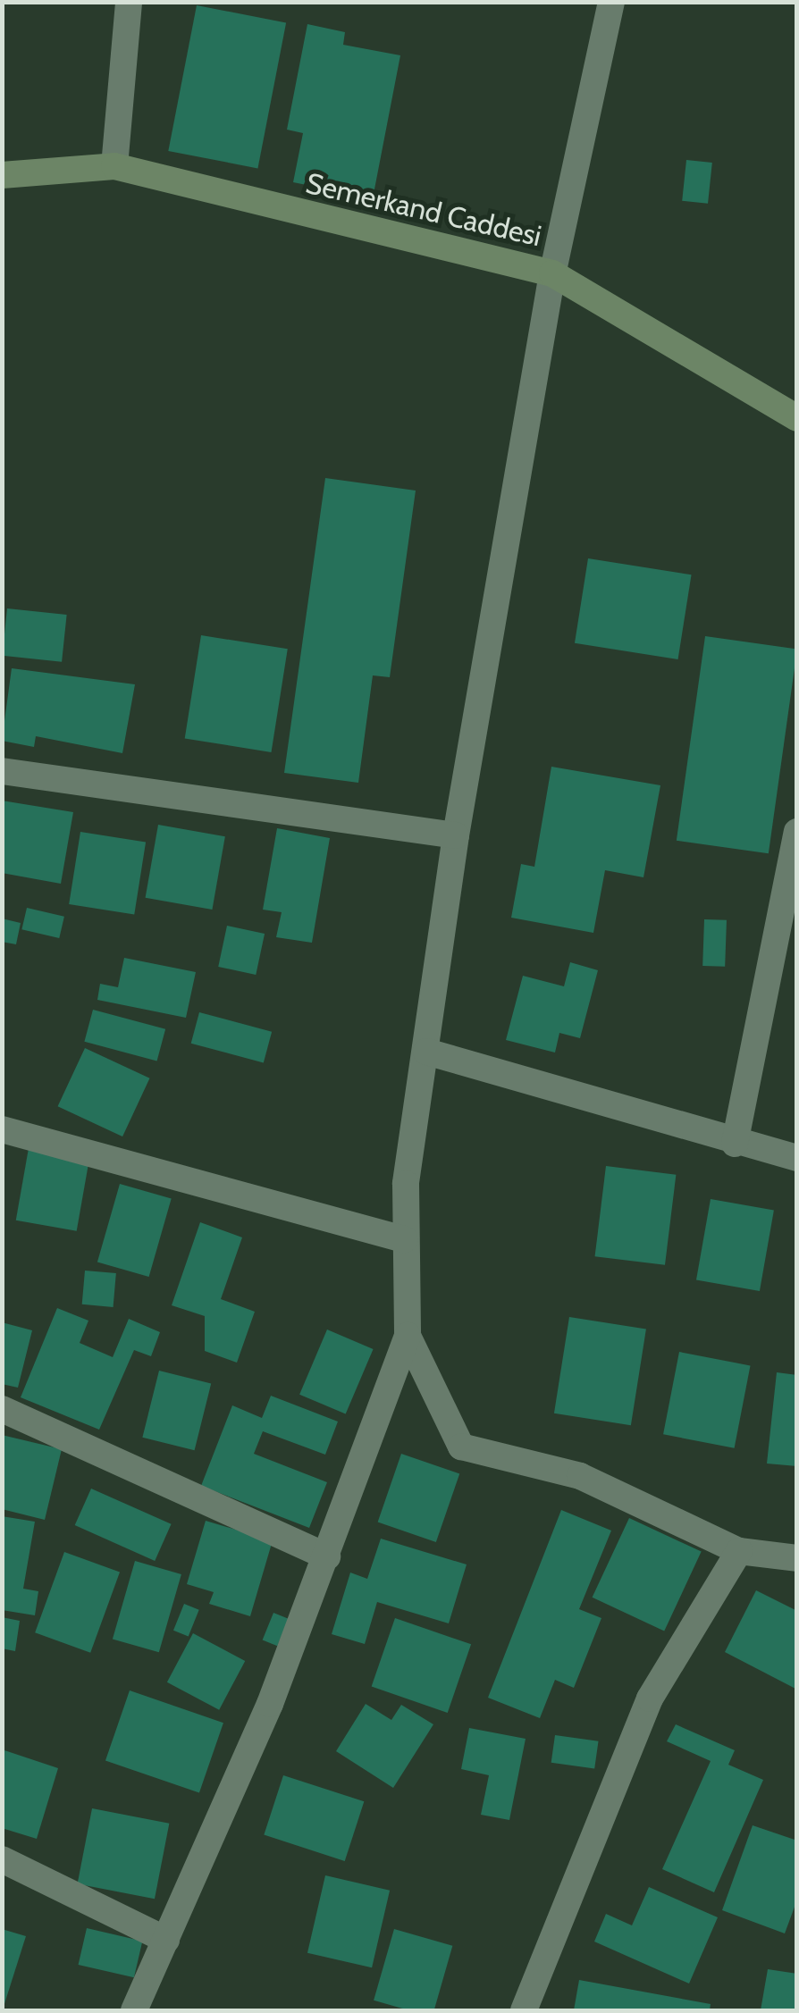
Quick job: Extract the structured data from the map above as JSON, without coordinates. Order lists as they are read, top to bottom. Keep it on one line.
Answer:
{"streets":{"street":["Semerkand Caddesi"]}}
